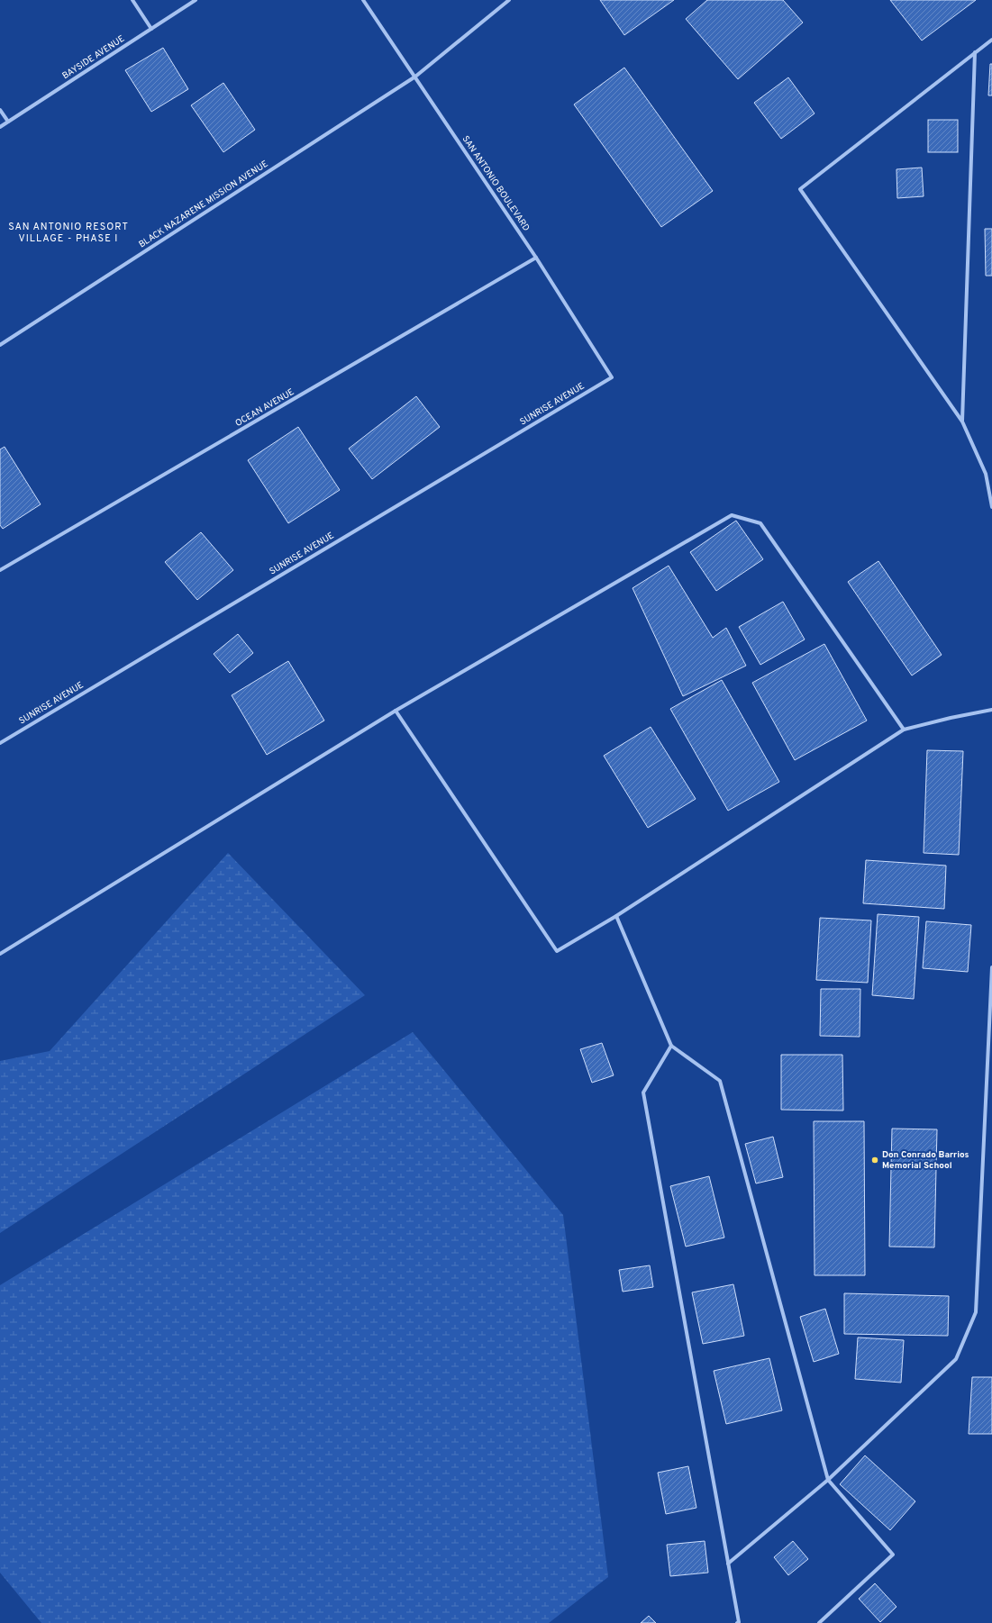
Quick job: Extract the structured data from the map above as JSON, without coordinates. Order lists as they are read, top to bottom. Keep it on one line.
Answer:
{"streets":{"street":["BAYSIDE AVENUE","SAN ANTONIO BOULEVARD","BLACK NAZARENE MISSION AVENUE","SUNRISE AVENUE","OCEAN AVENUE"]},"crossings":[["SAN ANTONIO BOULEVARD","BLACK NAZARENE MISSION AVENUE"],["SAN ANTONIO BOULEVARD","SUNRISE AVENUE"],["SAN ANTONIO BOULEVARD","OCEAN AVENUE"]],"districts":["SAN ANTONIO RESORT VILLAGE - PHASE I"],"places":["Don Conrado Barrios Memorial School"]}
